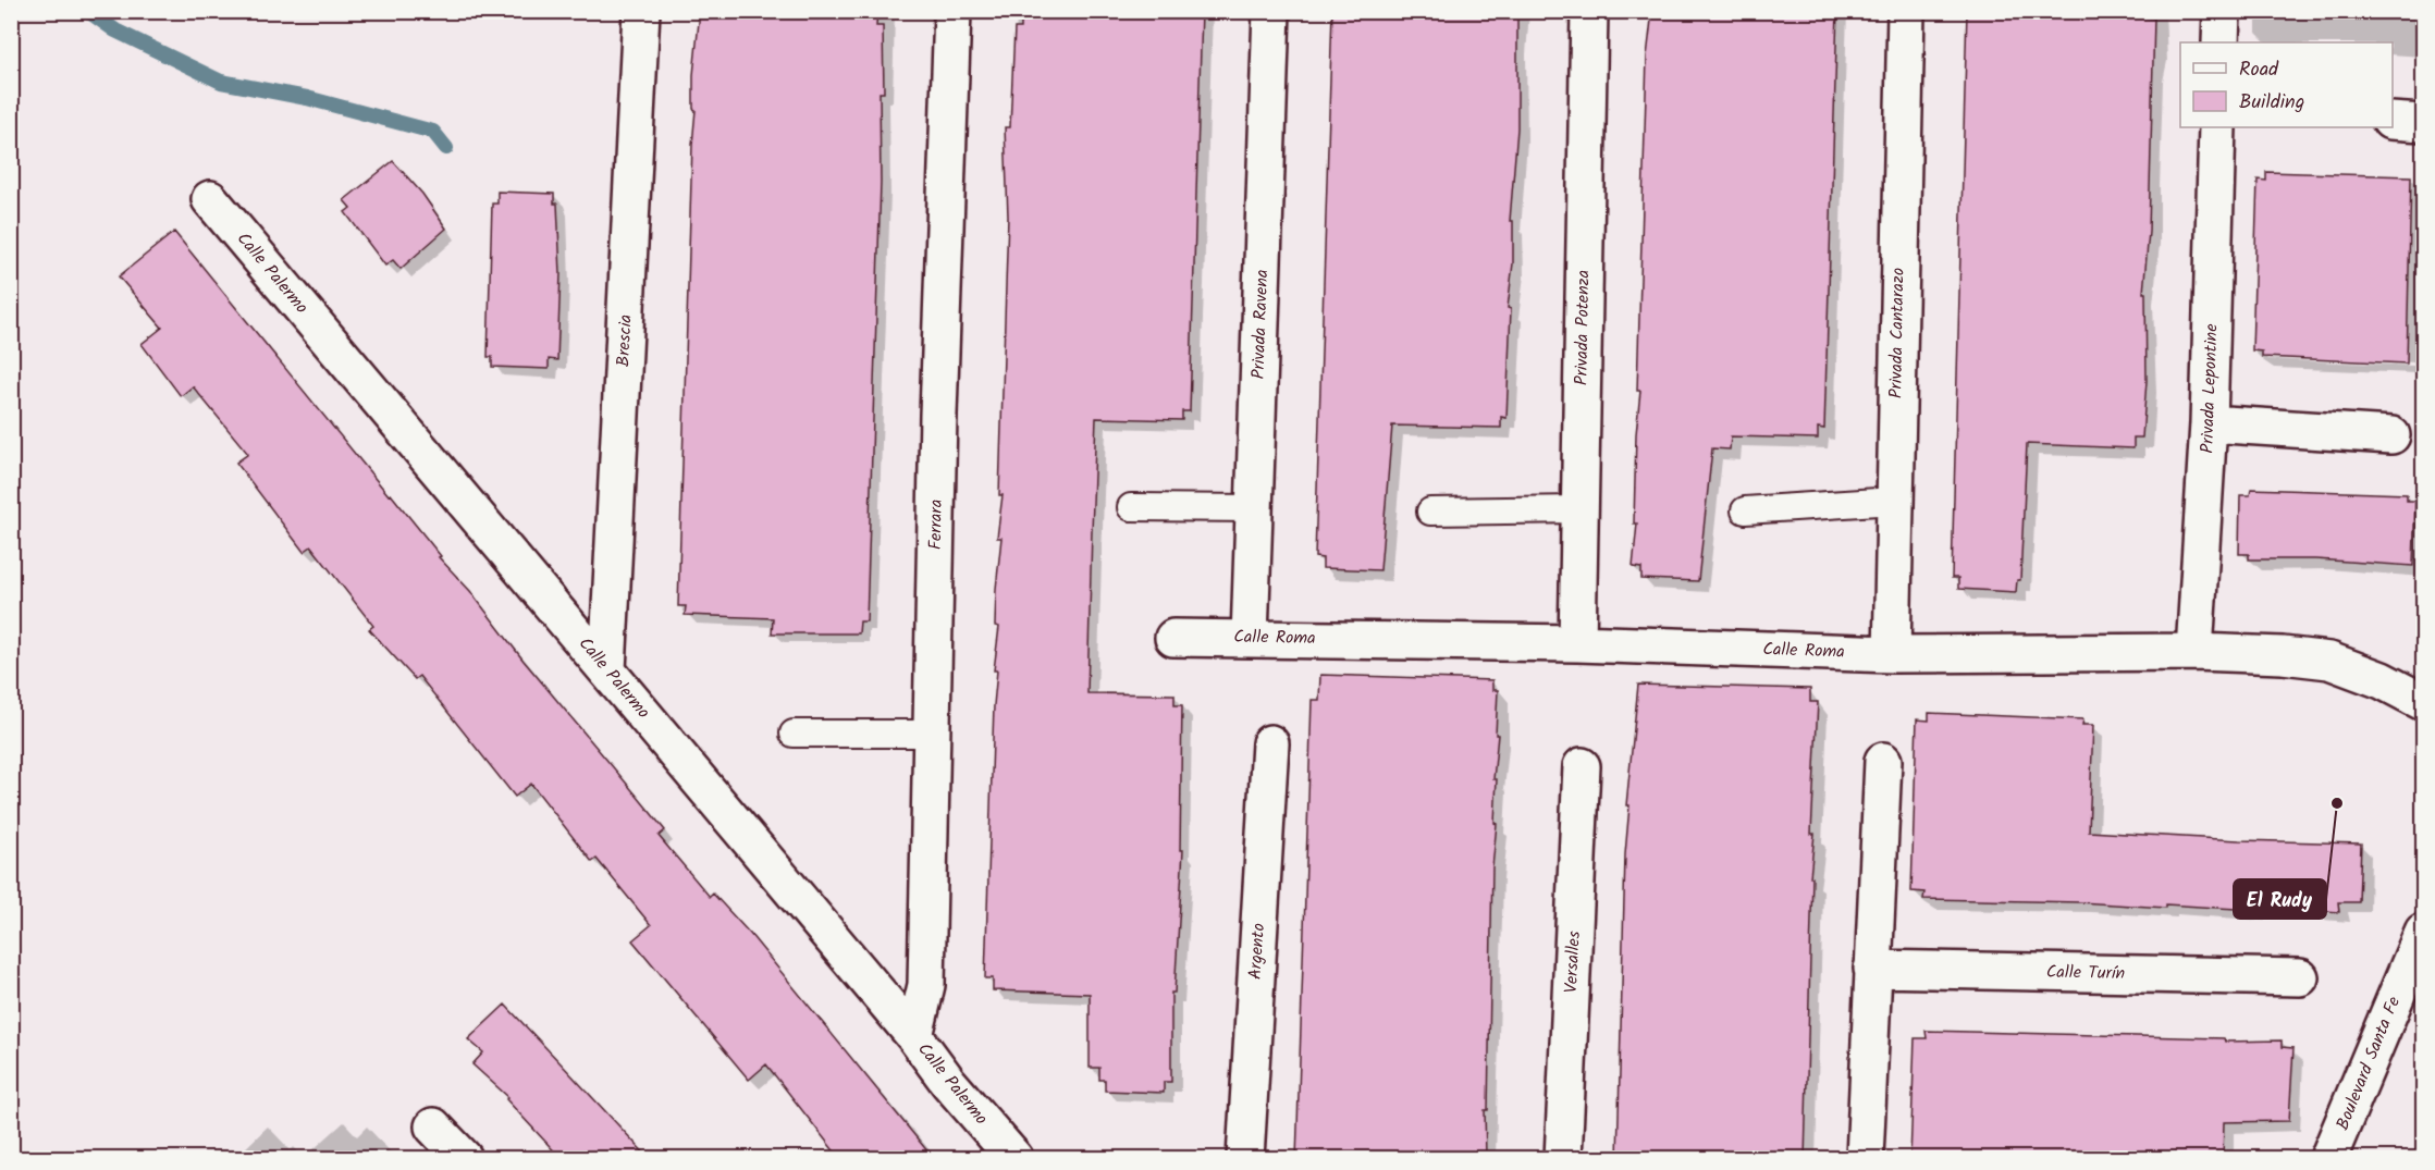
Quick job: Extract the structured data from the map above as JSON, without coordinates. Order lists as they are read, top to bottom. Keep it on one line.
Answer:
{"streets":{"street":["Calle Palermo","Privada Ravena","Privada Potenza","Privada Cantarazo","Brescia","Privada Lepontine","Ferrara","Calle Roma","Argento","Versalles","Calle Turín","Boulevard Santa Fe"]},"crossings":[["Calle Palermo","Brescia"],["Calle Palermo","Ferrara"],["Privada Ravena","Calle Roma"],["Privada Potenza","Calle Roma"],["Privada Cantarazo","Calle Roma"],["Privada Lepontine","Calle Roma"]],"places":["El Rudy"],"legend":["Road","Building"]}
